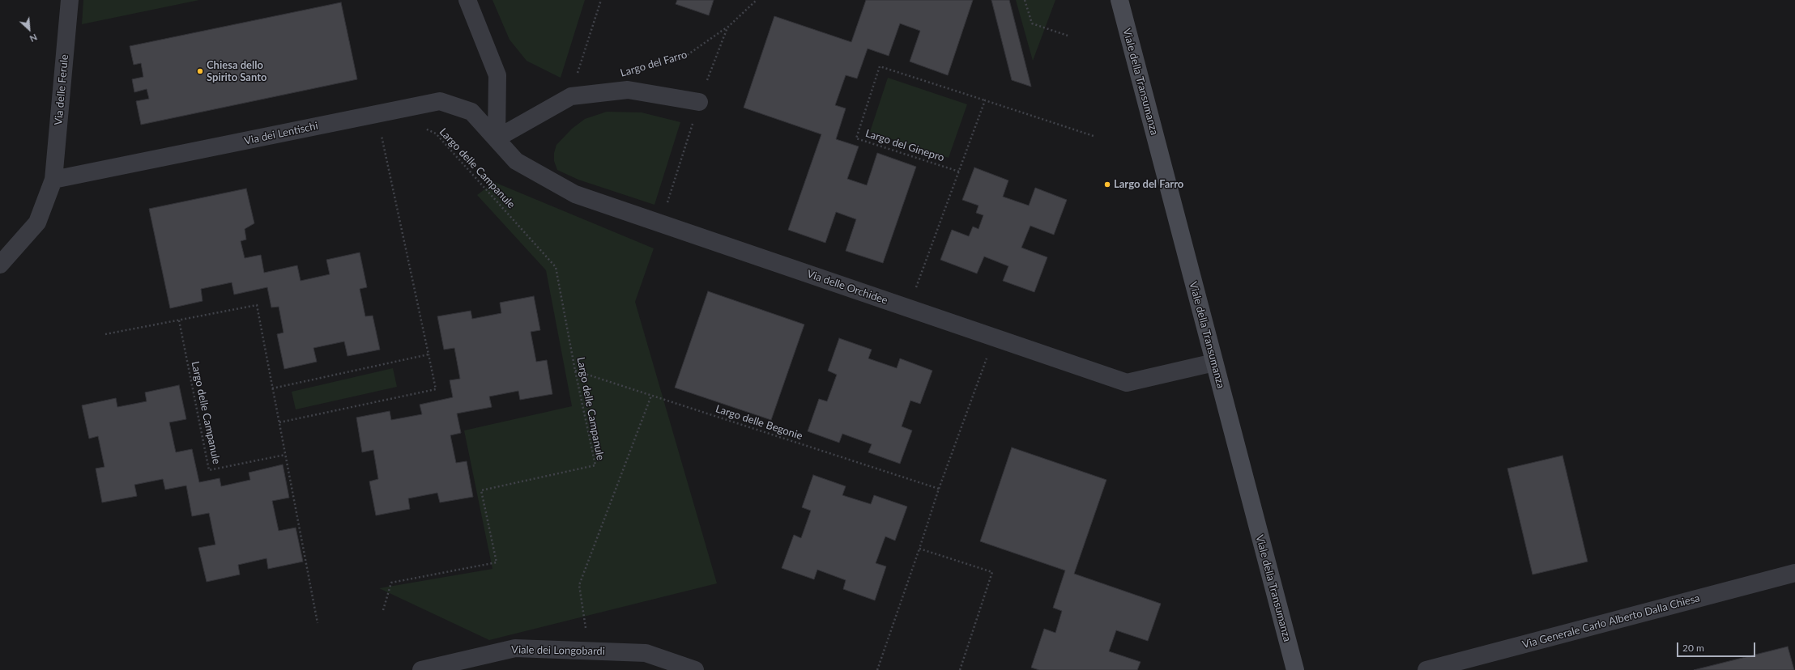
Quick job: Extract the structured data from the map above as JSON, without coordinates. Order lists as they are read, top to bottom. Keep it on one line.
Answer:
{"streets":{"street":["Largo del Farro","Viale della Transumanza","Via delle Ferule","Via dei Lentischi","Via delle Orchidee","Via Generale Carlo Alberto Dalla Chiesa","Viale dei Longobardi"],"path":["Largo del Ginepro","Largo delle Campanule","Largo delle Begonie"]},"crossings":[["Largo del Farro","Via dei Lentischi"],["Largo del Farro","Via delle Orchidee"],["Viale della Transumanza","Via delle Orchidee"],["Via delle Ferule","Via dei Lentischi"],["Via dei Lentischi","Via delle Orchidee"],["Largo delle Campanule","Largo delle Begonie"]],"places":["Chiesa dello Spirito Santo","Largo del Farro"],"scale_bar":"20 m","north":"bottom right"}
